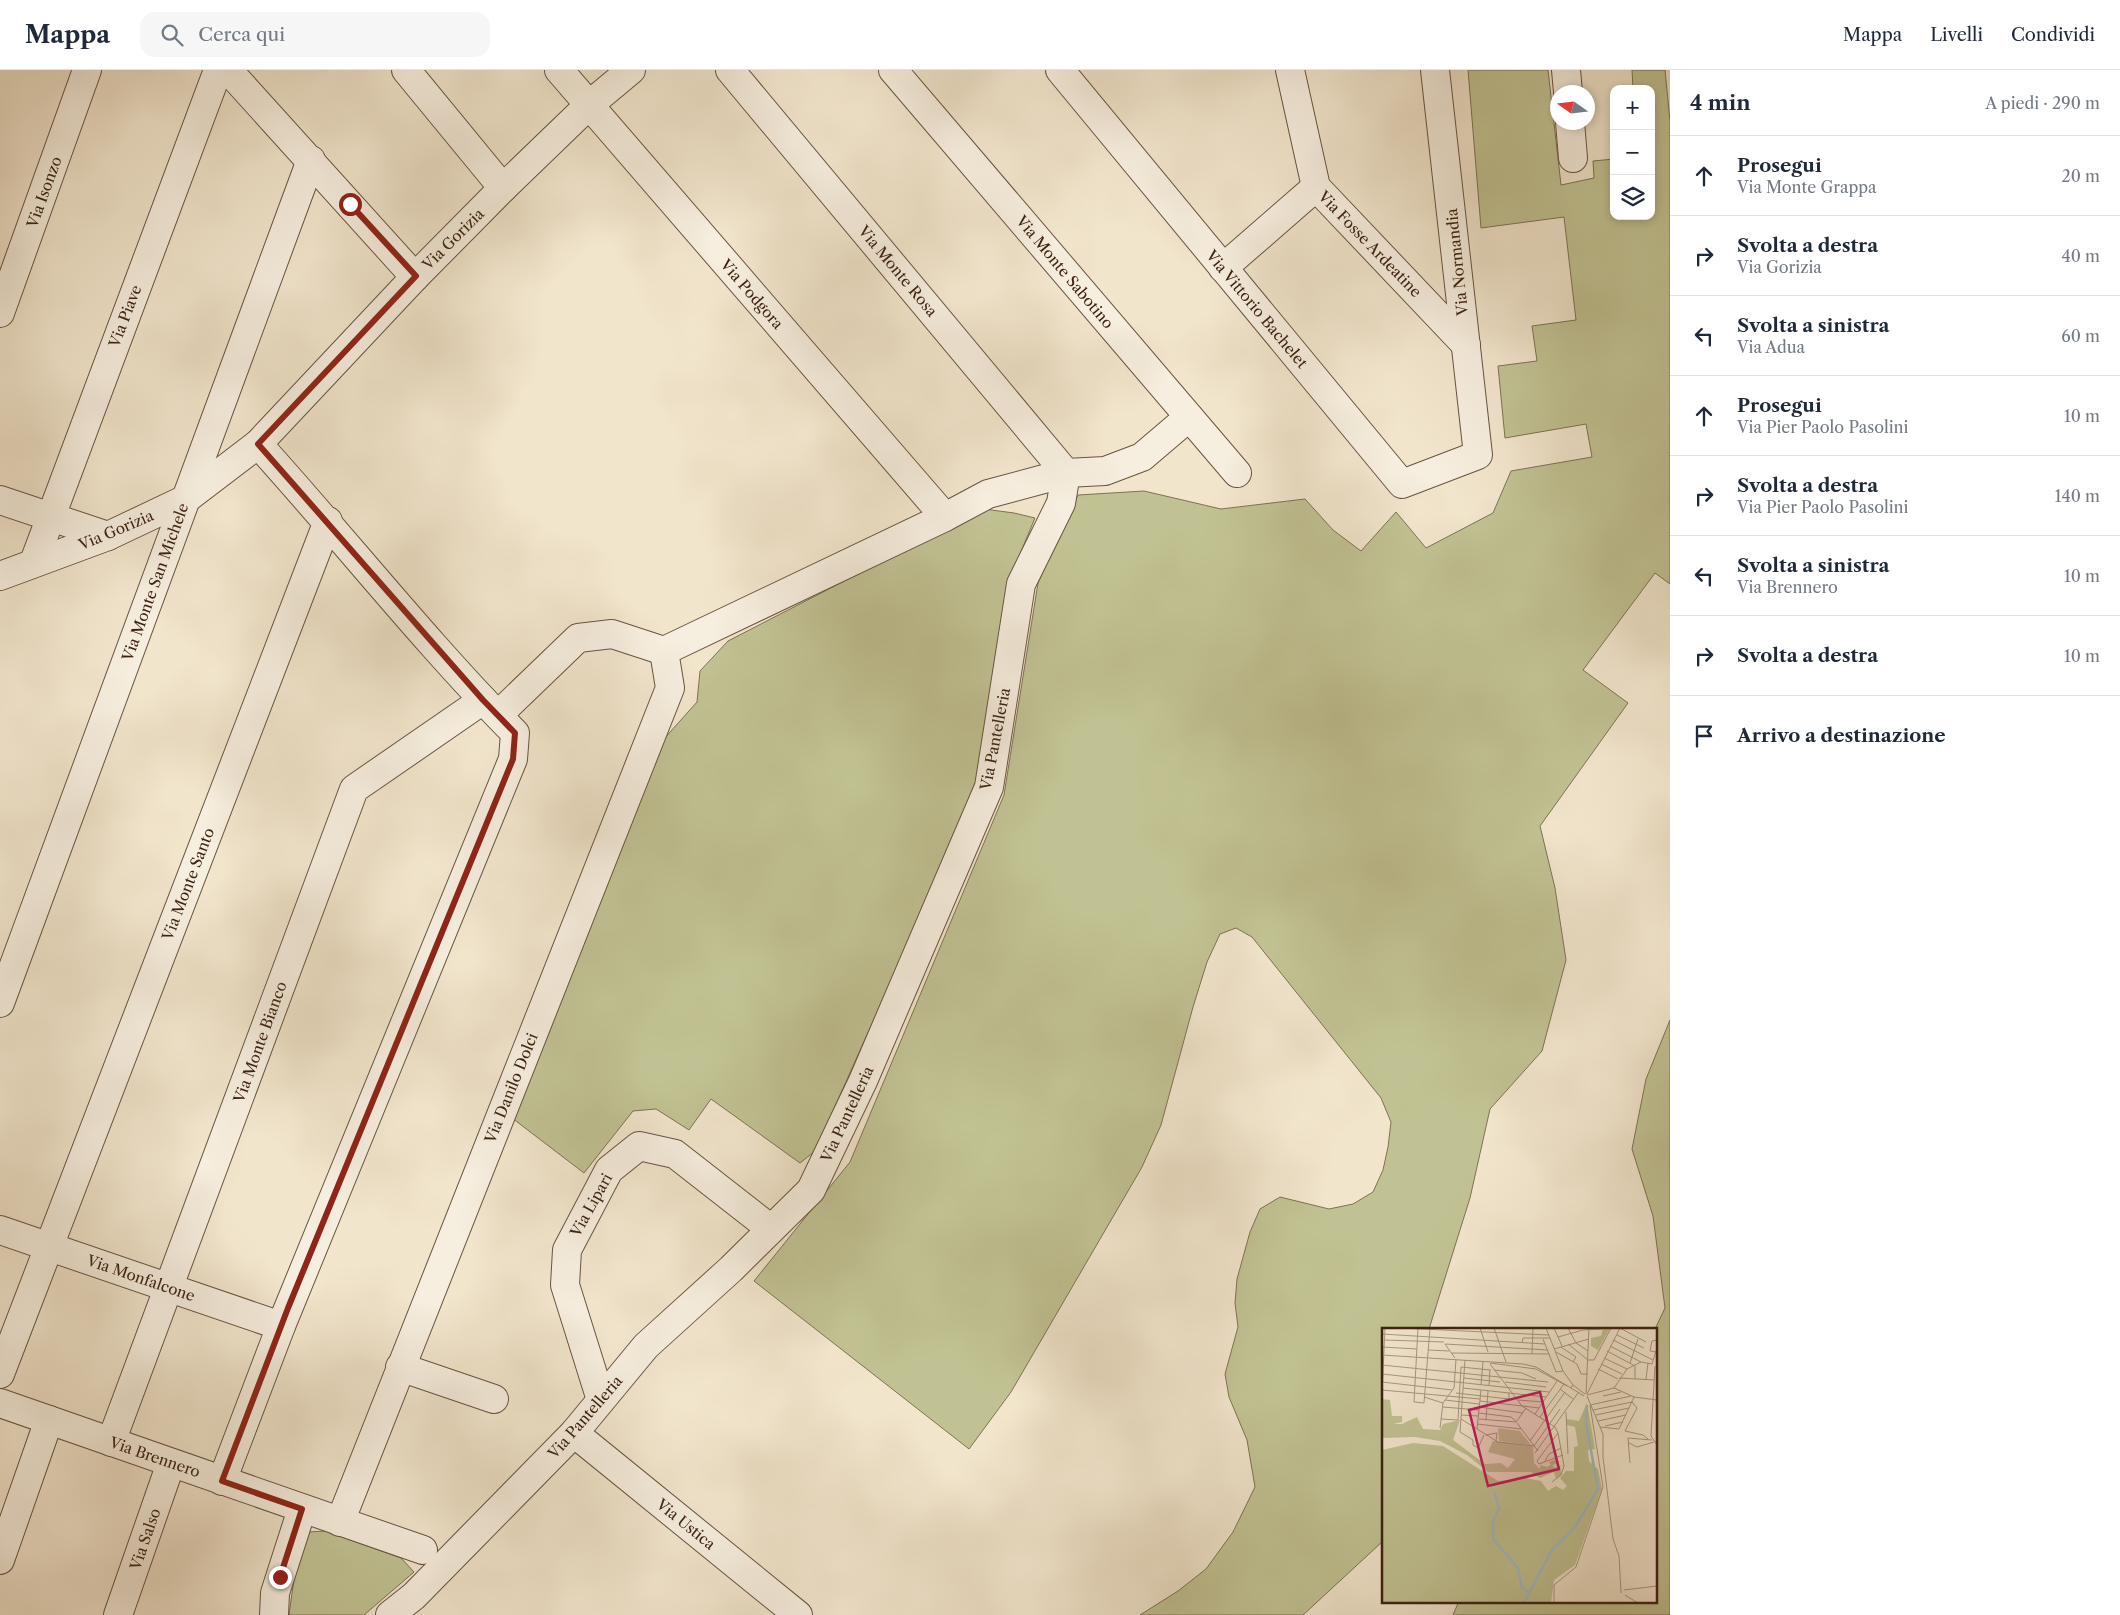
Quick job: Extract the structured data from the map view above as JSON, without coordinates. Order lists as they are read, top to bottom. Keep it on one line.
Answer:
{"streets":{"street":["Via Isonzo","Via Gorizia","Via Fosse Ardeatine","Via Normandia","Via Monte Rosa","Via Monte Sabotino","Via Podgora","Via Vittorio Bachelet","Via Piave","Via Monte San Michele","Via Pantelleria","Via Monte Santo","Via Monte Bianco","Via Danilo Dolci","Via Lipari","Via Monfalcone","Via Brennero","Via Ustica","Via Salso"]},"crossings":[["Via Gorizia","Via Podgora"],["Via Gorizia","Via Piave"],["Via Gorizia","Via Monte San Michele"],["Via Fosse Ardeatine","Via Normandia"],["Via Normandia","Via Vittorio Bachelet"],["Via Monte Rosa","Via Pantelleria"],["Via Pantelleria","Via Lipari"],["Via Pantelleria","Via Ustica"],["Via Monte Santo","Via Monfalcone"],["Via Monte Bianco","Via Danilo Dolci"],["Via Monte Bianco","Via Monfalcone"],["Via Monte Bianco","Via Brennero"],["Via Danilo Dolci","Via Brennero"],["Via Brennero","Via Salso"]],"north":"left","page":{"header":"Mappa","search":"Cerca qui","nav":["Mappa","Livelli","Condividi"],"heading":["4 min","A piedi · 290 m"],"map_buttons":["+","−"],"list":[["Prosegui","Via Monte Grappa","20 m"],["Svolta a destra","Via Gorizia","40 m"],["Svolta a sinistra","Via Adua","60 m"],["Prosegui","Via Pier Paolo Pasolini","10 m"],["Svolta a destra","Via Pier Paolo Pasolini","140 m"],["Svolta a sinistra","Via Brennero","10 m"],["Svolta a destra","10 m"],"Arrivo a destinazione"]}}
